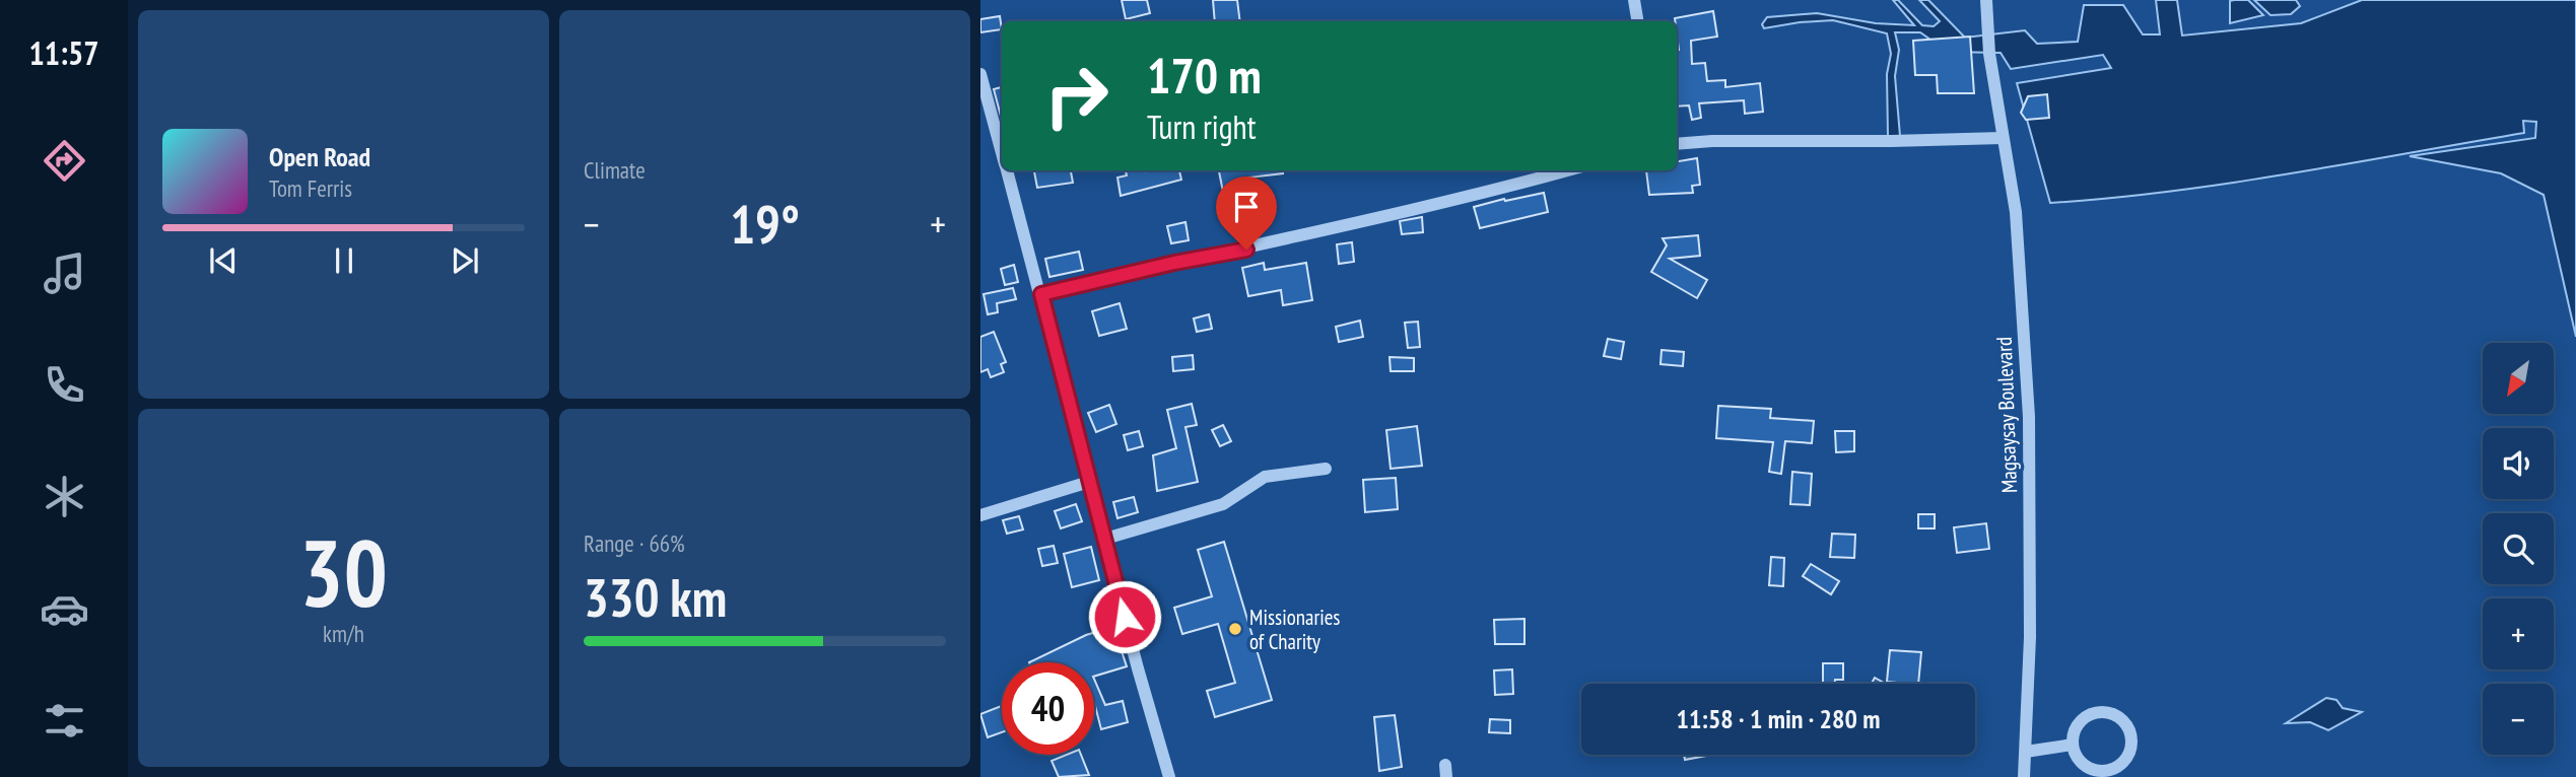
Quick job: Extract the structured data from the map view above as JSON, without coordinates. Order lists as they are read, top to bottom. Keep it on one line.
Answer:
{"streets":{"street":["Magsaysay Boulevard"]},"places":["Missionaries of Charity"],"north":"bottom left","page":{"tabs":"11:57","tile":["Climate",["30","km/h"],["Range · 66%","330 km"]],"turn":["170 m","Turn right"],"song":["Open Road","Tom Ferris"],"heat":["−","19°","+"],"map_buttons":["+","−"],"limit":"40","trip":"11:58 · 1 min · 280 m"}}
